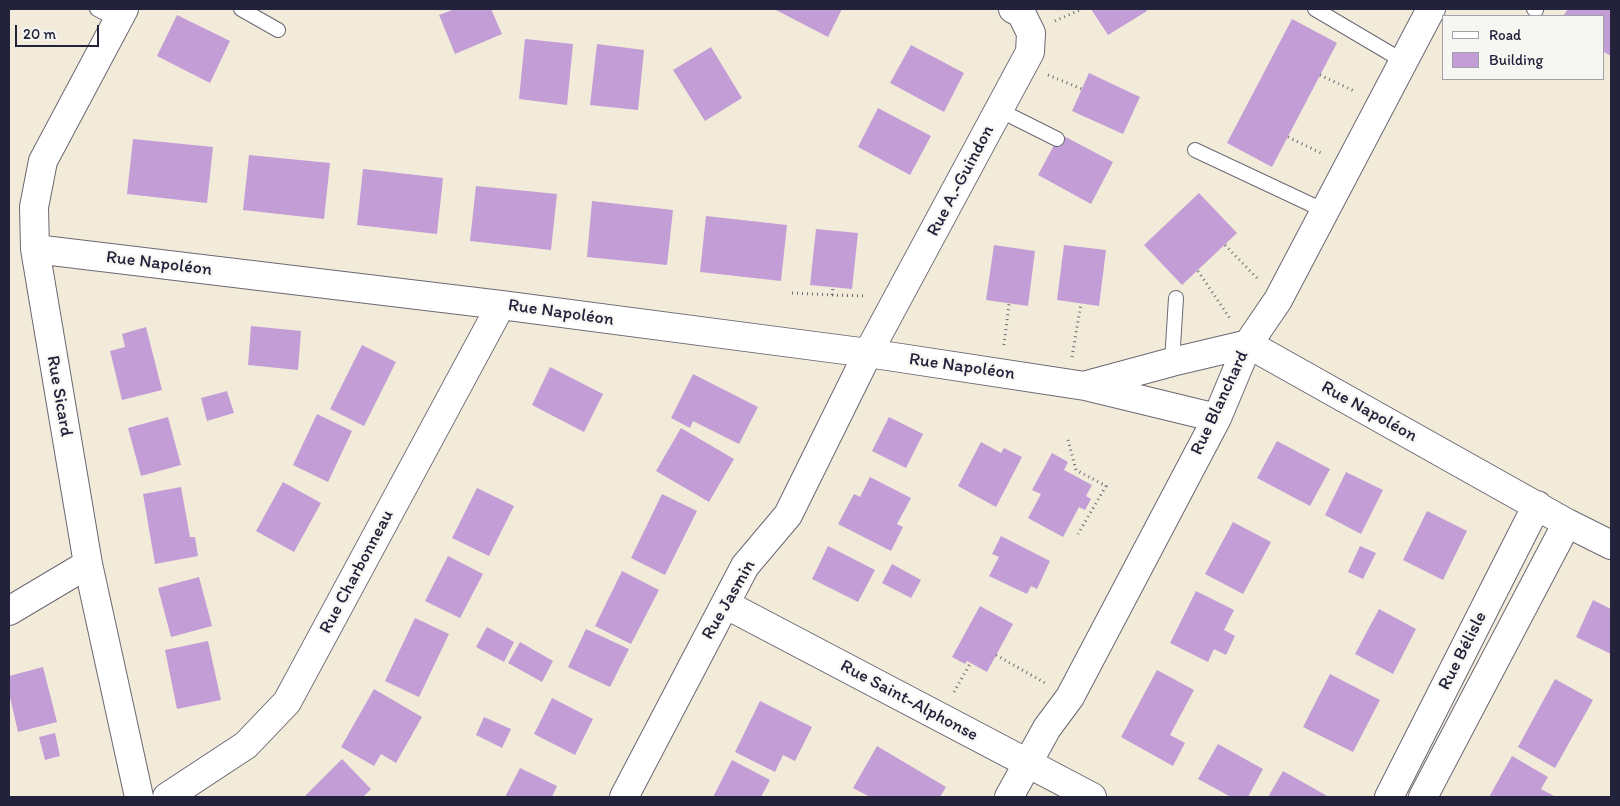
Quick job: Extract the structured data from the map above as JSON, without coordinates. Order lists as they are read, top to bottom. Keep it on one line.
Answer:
{"streets":{"street":["Rue A.-Guindon","Rue Napoléon","Rue Sicard","Rue Blanchard","Rue Charbonneau","Rue Jasmin","Rue Bélisle","Rue Saint-Alphonse"]},"crossings":[["Rue A.-Guindon","Rue Napoléon"],["Rue A.-Guindon","Rue Jasmin"],["Rue Napoléon","Rue Sicard"],["Rue Napoléon","Rue Blanchard"],["Rue Napoléon","Rue Charbonneau"],["Rue Napoléon","Rue Jasmin"],["Rue Napoléon","Rue Bélisle"],["Rue Blanchard","Rue Saint-Alphonse"],["Rue Jasmin","Rue Saint-Alphonse"]],"legend":["Road","Building"],"scale_bar":"20 m"}
